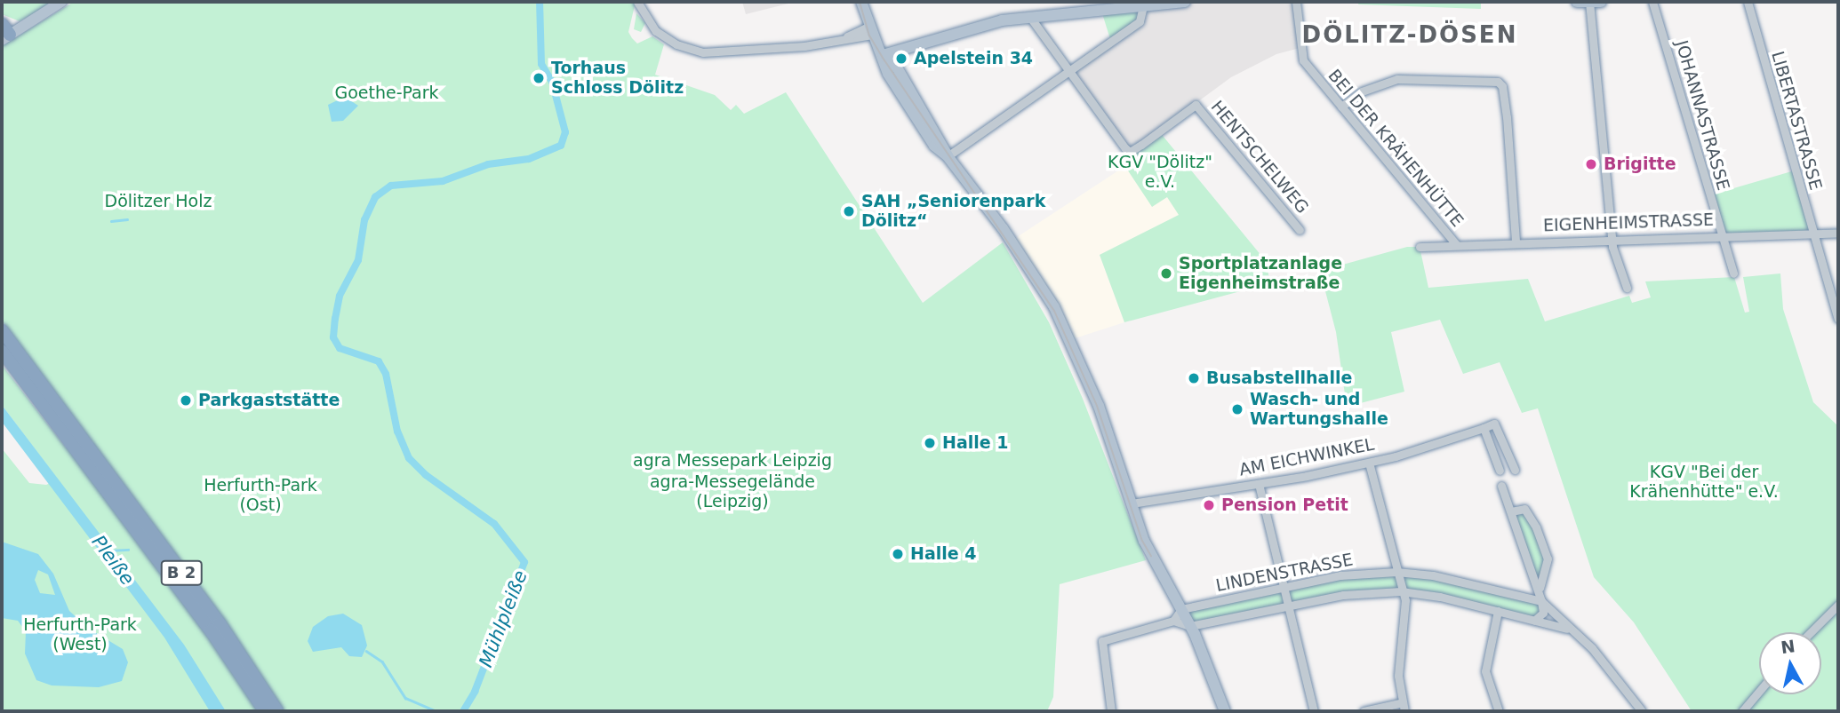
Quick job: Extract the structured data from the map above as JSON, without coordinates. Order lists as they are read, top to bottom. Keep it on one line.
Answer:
{"streets":{"highway":["B 2"],"street":["JOHANNASTRASSE","LIBERTASTRASSE","BEI DER KRÄHENHÜTTE","HENTSCHELWEG","EIGENHEIMSTRASSE","AM EICHWINKEL","LINDENSTRASSE"]},"crossings":[["JOHANNASTRASSE","EIGENHEIMSTRASSE"],["LIBERTASTRASSE","EIGENHEIMSTRASSE"],["BEI DER KRÄHENHÜTTE","EIGENHEIMSTRASSE"]],"districts":["DÖLITZ-DÖSEN"],"water":["Pleiße","Mühlpleiße"],"parks":["Goethe-Park","KGV \"Dölitz\" e.V.","Dölitzer Holz","agra Messepark Leipzig","KGV \"Bei der Krähenhütte\" e.V.","agra-Messegelände (Leipzig)","Herfurth-Park (Ost)","Herfurth-Park (West)"],"places":["Apelstein 34","Torhaus Schloss Dölitz","Brigitte","SAH „Seniorenpark Dölitz“","Sportplatzanlage Eigenheimstraße","Busabstellhalle","Parkgaststätte","Wasch- und Wartungshalle","Halle 1","Pension Petit","Halle 4"],"north":"top"}
